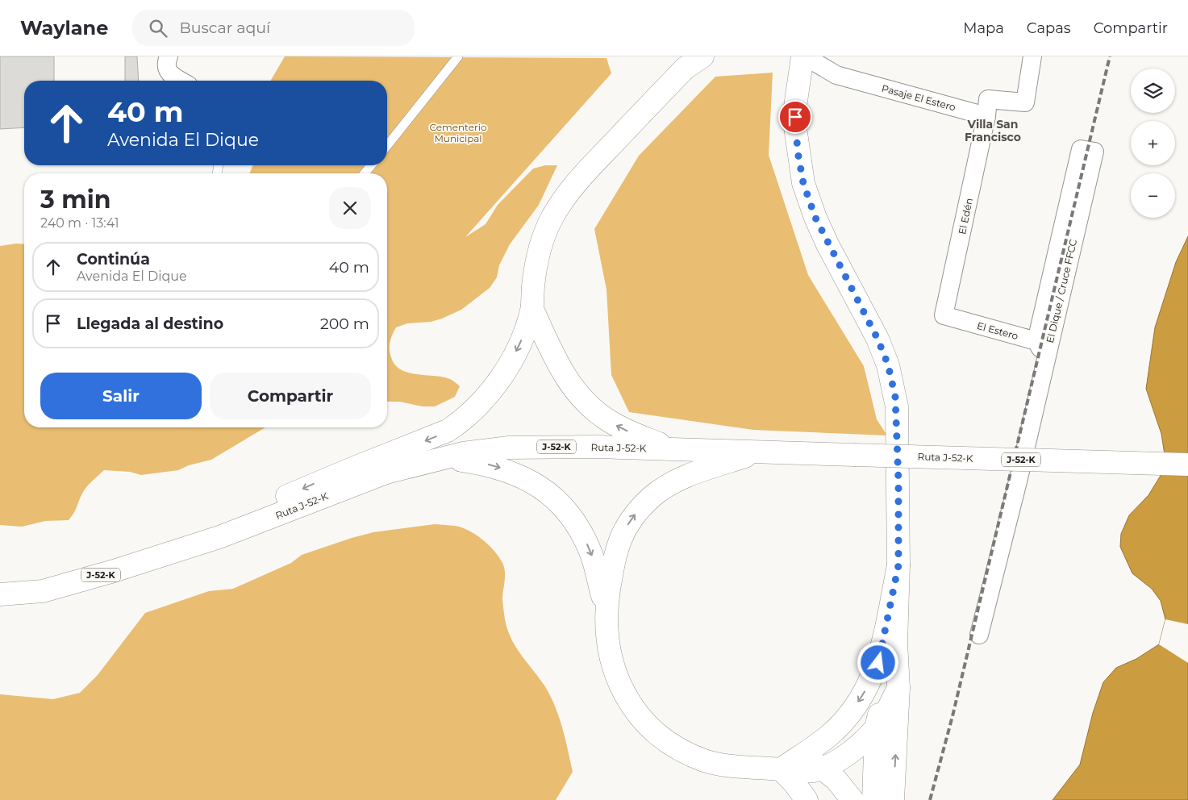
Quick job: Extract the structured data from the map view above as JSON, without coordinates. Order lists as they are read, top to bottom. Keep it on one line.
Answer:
{"streets":{"main road":["J-52-K","Ruta J-52-K"],"street":["Pasaje El Estero","El Edén","El Dique / Cruce FFCC","El Estero"]},"crossings":[["Pasaje El Estero","El Edén"],["El Edén","El Estero"],["El Dique / Cruce FFCC","El Estero"]],"districts":["Villa San Francisco"],"parks":["Cementerio Municipal"],"page":{"header":"Waylane","search":"Buscar aquí","nav":["Mapa","Capas","Compartir"],"map_buttons":["+","−"],"turn":["40 m","Avenida El Dique"],"heading":["3 min","240 m · 13:41"],"list":[{"name":"Continúa","note":"Avenida El Dique","value":"40 m"},{"name":"Llegada al destino","value":"200 m"}],"buttons":["Salir","Compartir"]}}
